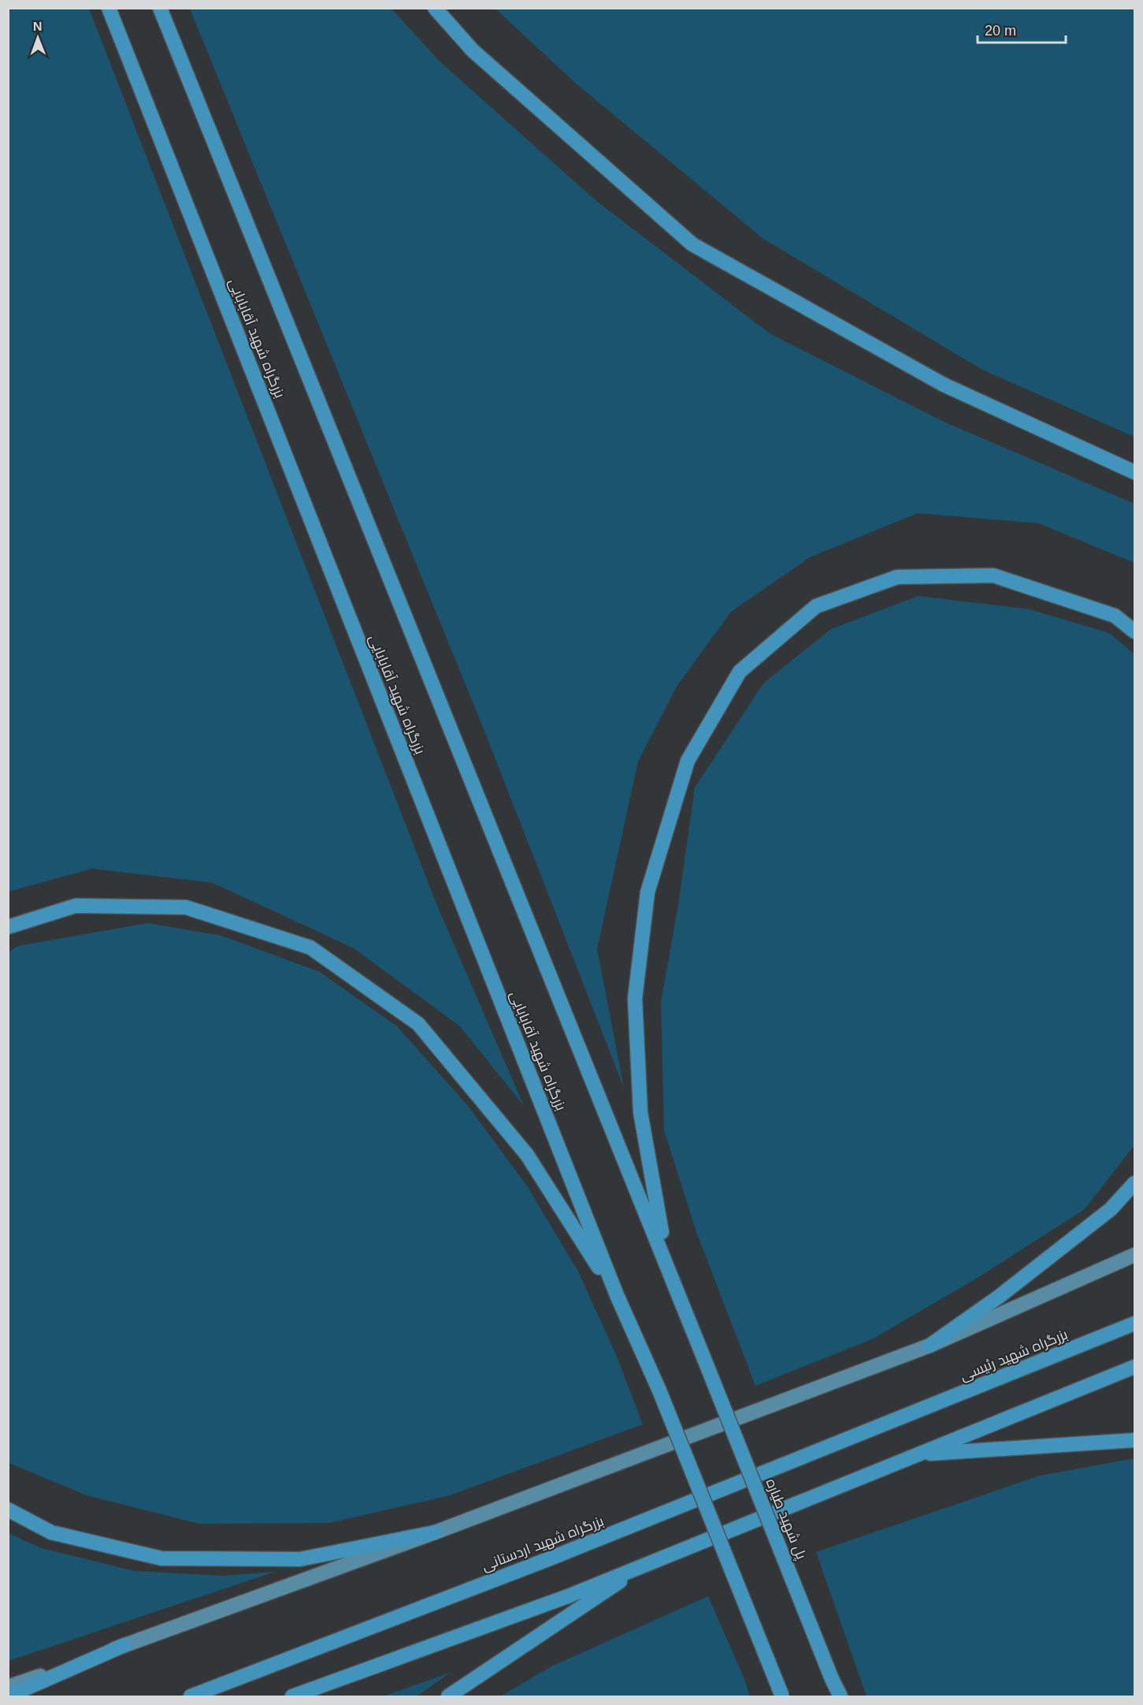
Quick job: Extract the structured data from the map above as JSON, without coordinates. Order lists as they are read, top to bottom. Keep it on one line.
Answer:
{"streets":{"highway":["بزرگراه شهید آقابابایی","بزرگراه شهید رئیسی","پل شهید طیاره","بزرگراه شهید اردستانی"]},"crossings":[["بزرگراه شهید رئیسی","بزرگراه شهید اردستانی"]],"scale_bar":"20 m","north":"top"}
